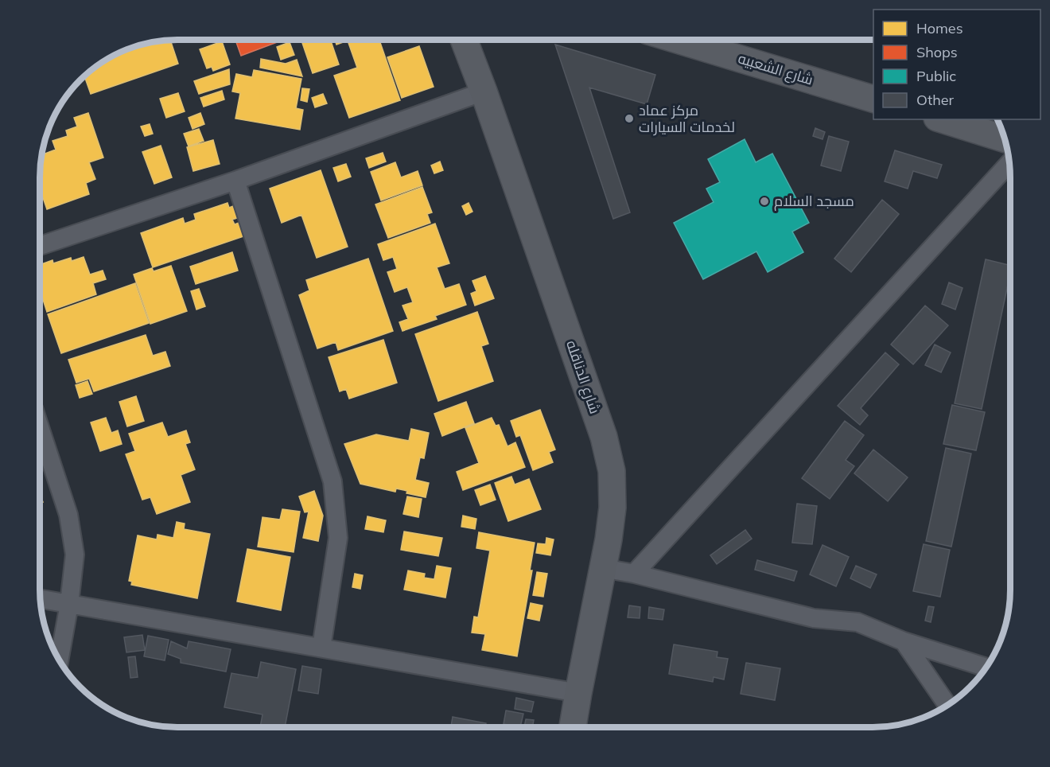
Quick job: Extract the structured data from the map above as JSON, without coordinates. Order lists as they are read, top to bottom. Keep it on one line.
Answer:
{"streets":{"street":["شارع الشعبيه","شارع الدناقله"]},"places":["مركز عماد لخدمات السيارات","مسجد السلام"],"legend":["Homes","Shops","Public","Other"]}
